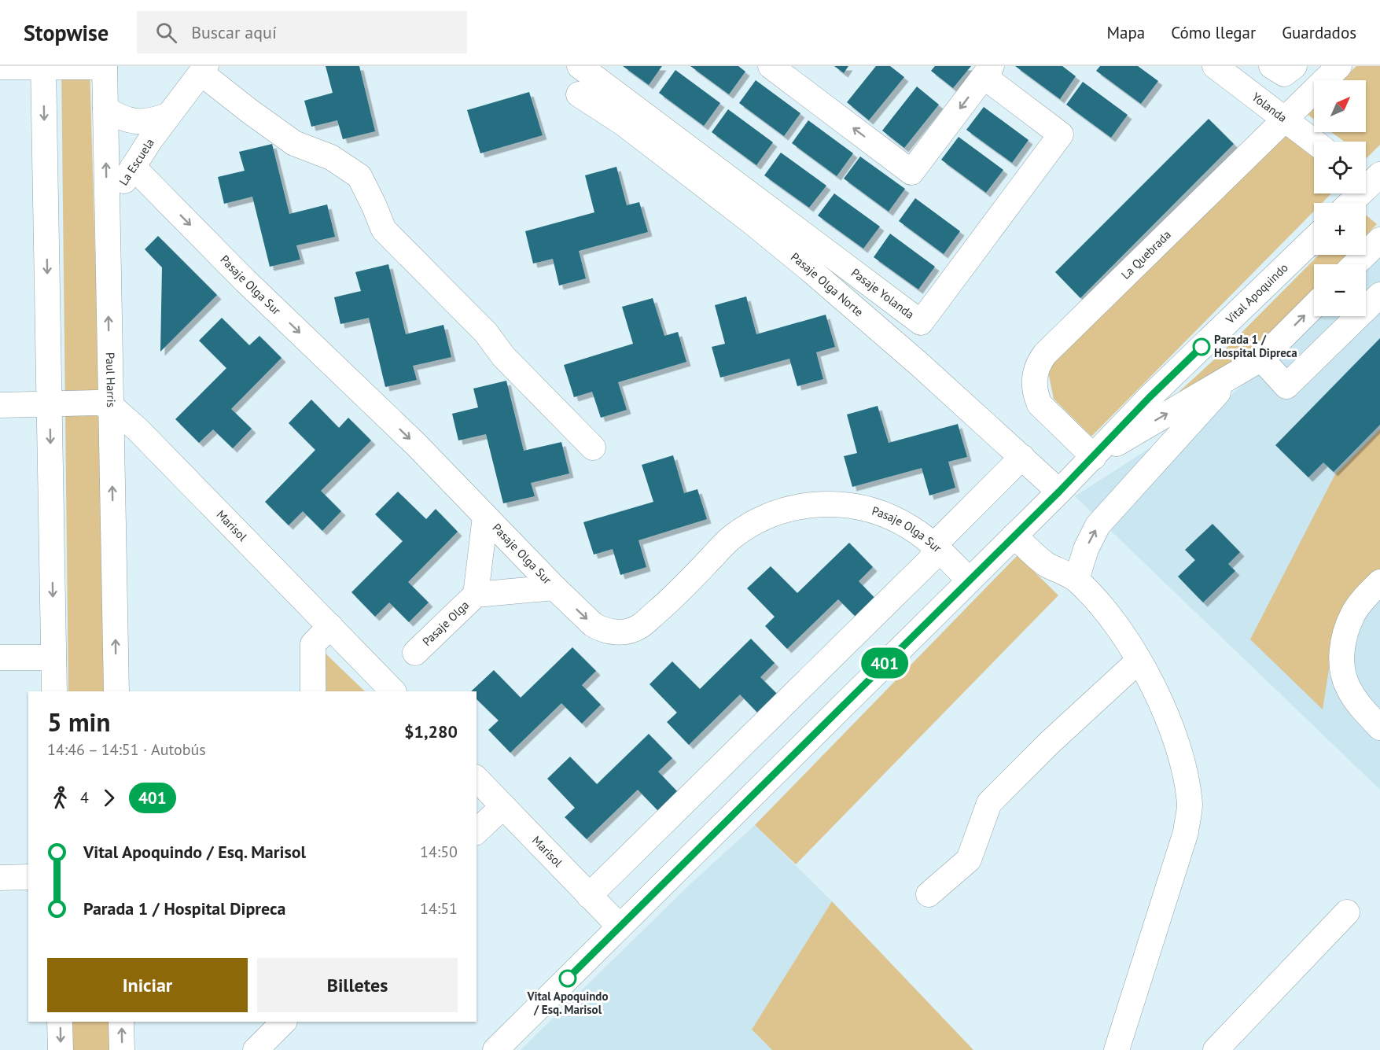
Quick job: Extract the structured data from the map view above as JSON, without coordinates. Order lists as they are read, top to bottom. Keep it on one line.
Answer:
{"streets":{"street":["Yolanda","La Escuela","La Quebrada","Pasaje Olga Sur","Pasaje Olga Norte","Pasaje Yolanda","Vital Apoquindo","Paul Harris","Marisol","Pasaje Olga"]},"crossings":[["Yolanda","La Quebrada"],["La Escuela","Pasaje Olga Sur"],["La Escuela","Paul Harris"],["La Quebrada","Vital Apoquindo"],["Pasaje Olga Sur","Vital Apoquindo"],["Pasaje Olga Sur","Pasaje Olga"],["Pasaje Olga Norte","Vital Apoquindo"],["Vital Apoquindo","Marisol"],["Paul Harris","Marisol"]],"places":["Parada 1 / Hospital Dipreca","Vital Apoquindo / Esq. Marisol"],"lines":["bus line 401"],"north":"top right","page":{"header":"Stopwise","search":"Buscar aquí","nav":["Mapa","Cómo llegar","Guardados"],"on_map":"401","map_buttons":["+","−"],"heading":["5 min","14:46 – 14:51 · Autobús","$1,280"],"legs":["4","401"],"list":[{"name":"Vital Apoquindo / Esq. Marisol","value":"14:50"},{"name":"Parada 1 / Hospital Dipreca","value":"14:51"}],"buttons":["Iniciar","Billetes"]}}
